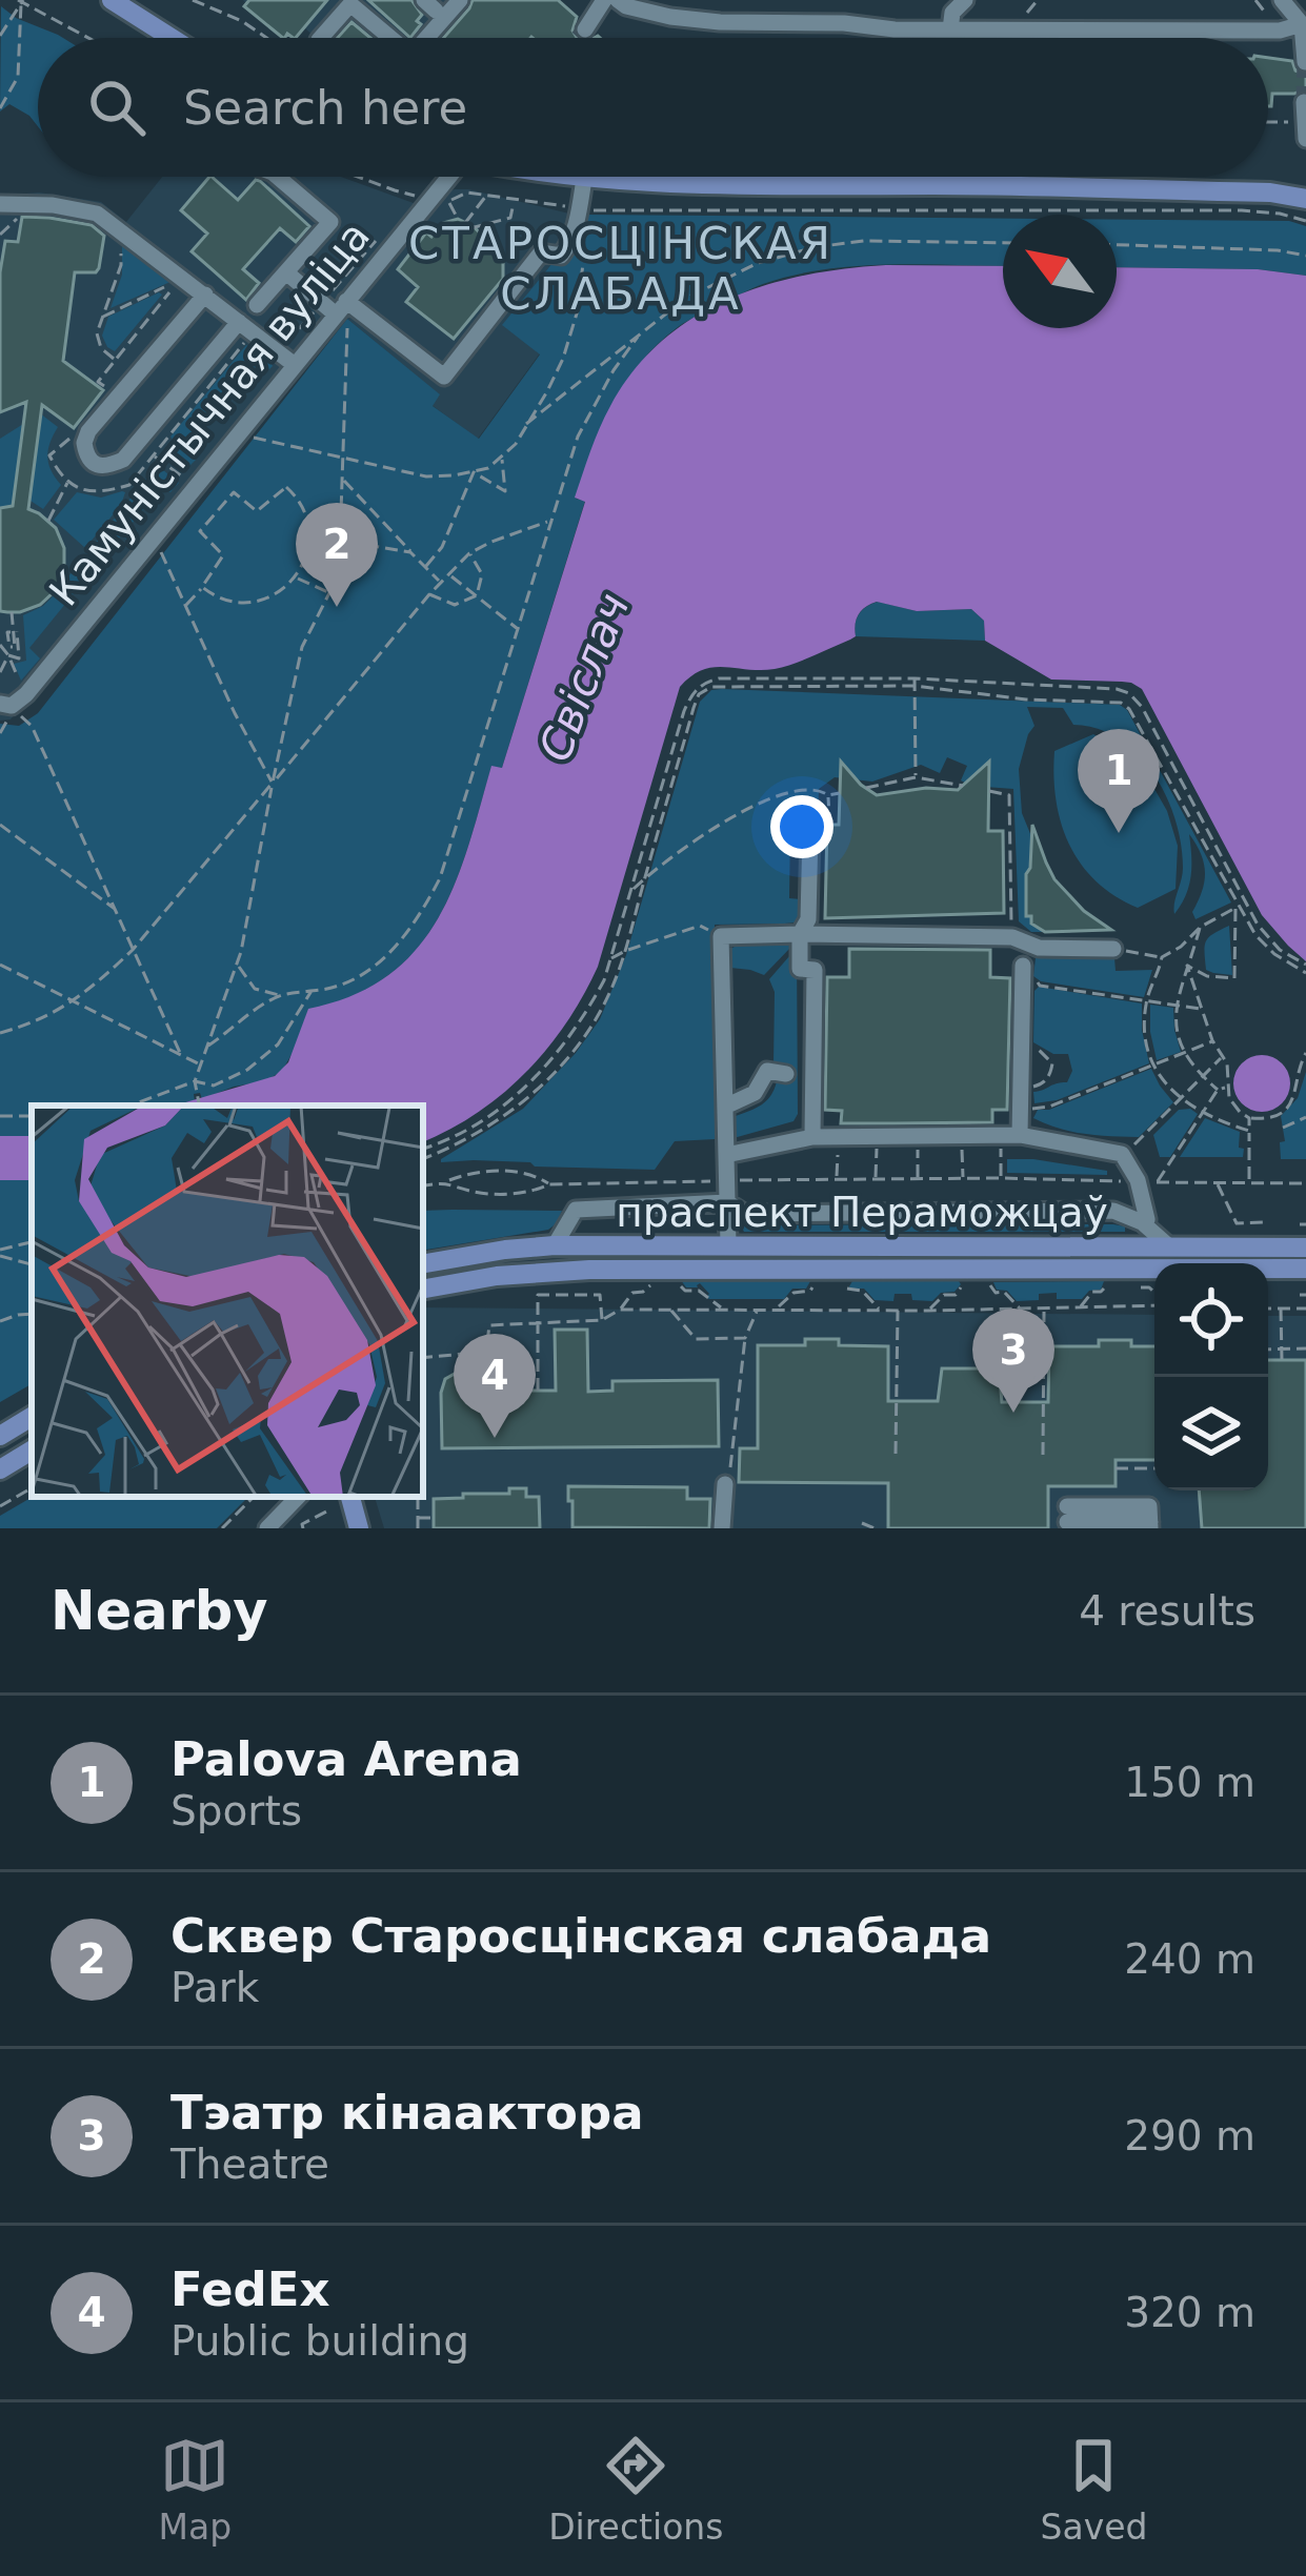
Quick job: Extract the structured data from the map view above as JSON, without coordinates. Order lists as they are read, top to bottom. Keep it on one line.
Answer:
{"streets":{"main road":["праспект Пераможцаў"],"street":["Камуністычная вуліца"]},"districts":["СТАРОСЦІНСКАЯ СЛАБАДА"],"water":["Свіслач"],"north":"top left","page":{"search":"Search here","pins":["2","1","3","4"],"heading":["Nearby","4 results"],"list":[{"mark":"1","name":"Palova Arena","note":"Sports","value":"150 m"},{"mark":"2","name":"Сквер Старосцінская слабада","note":"Park","value":"240 m"},{"mark":"3","name":"Тэатр кінаактора","note":"Theatre","value":"290 m"},{"mark":"4","name":"FedEx","note":"Public building","value":"320 m"}],"nav":["Map","Directions","Saved"]}}
